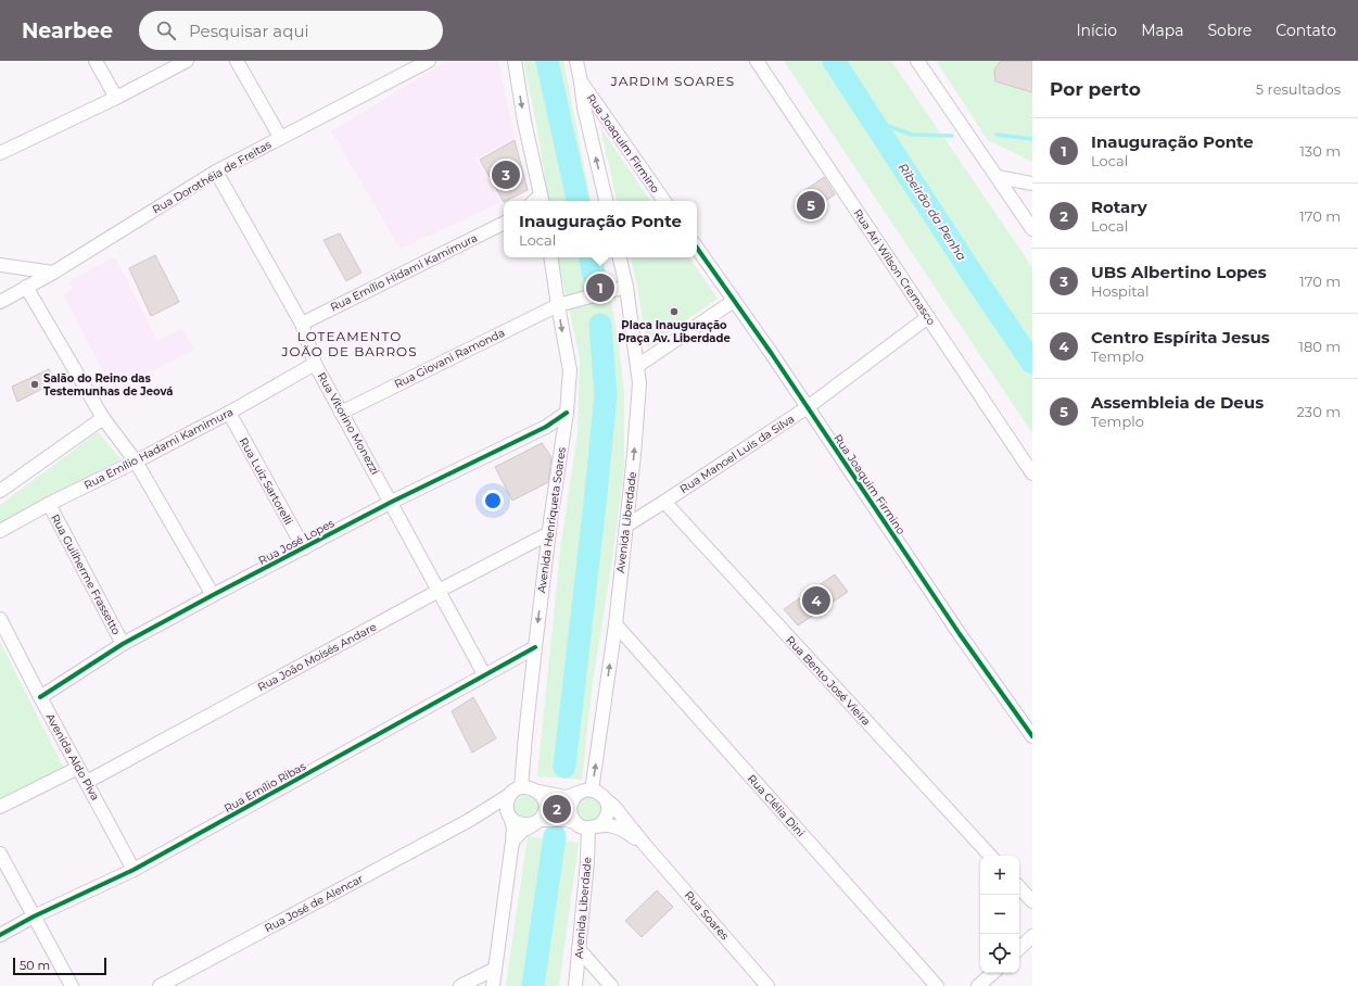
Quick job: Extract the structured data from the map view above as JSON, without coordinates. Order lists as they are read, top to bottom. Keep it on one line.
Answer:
{"streets":{"street":["Rua Joaquim Firmino","Rua Dorothéia de Freitas","Rua Ari Wilson Cremasco","Rua Emílio Hidami Kamimura","Rua Giovani Ramonda","Rua Vitorino Monezzi","Rua Emílio Hadami Kamimura","Rua Manoel Luis da Silva","Rua Luiz Sartorelli","Avenida Henriqueta Soares","Avenida Liberdade","Rua José Lopes","Rua Guilherme Frassetto","Rua João Moisés Andare","Rua Bento José Vieira","Avenida Aldo Piva","Rua Emílio Ribas","Rua Clélia Dini","Rua José de Alencar","Rua Soares"]},"crossings":[["Rua Joaquim Firmino","Rua Manoel Luis da Silva"],["Rua Dorothéia de Freitas","Rua Vitorino Monezzi"],["Rua Ari Wilson Cremasco","Rua Manoel Luis da Silva"],["Rua Emílio Hidami Kamimura","Rua Vitorino Monezzi"],["Rua Giovani Ramonda","Rua Vitorino Monezzi"],["Rua Giovani Ramonda","Avenida Henriqueta Soares"],["Rua Giovani Ramonda","Avenida Liberdade"],["Rua Vitorino Monezzi","Rua Emílio Hadami Kamimura"],["Rua Vitorino Monezzi","Rua José Lopes"],["Rua Vitorino Monezzi","Rua João Moisés Andare"],["Rua Vitorino Monezzi","Rua Emílio Ribas"],["Rua Emílio Hadami Kamimura","Rua Luiz Sartorelli"],["Rua Emílio Hadami Kamimura","Rua Guilherme Frassetto"],["Rua Manoel Luis da Silva","Avenida Liberdade"],["Rua Manoel Luis da Silva","Rua Bento José Vieira"],["Rua Luiz Sartorelli","Rua José Lopes"],["Avenida Henriqueta Soares","Rua José Lopes"],["Avenida Henriqueta Soares","Rua João Moisés Andare"],["Avenida Henriqueta Soares","Rua Emílio Ribas"],["Avenida Liberdade","Rua Clélia Dini"],["Rua José Lopes","Rua Guilherme Frassetto"],["Rua José Lopes","Avenida Aldo Piva"],["Rua João Moisés Andare","Avenida Aldo Piva"],["Avenida Aldo Piva","Rua Emílio Ribas"]],"one_way":["Avenida Henriqueta Soares","Avenida Liberdade"],"districts":["JARDIM SOARES","LOTEAMENTO JOÃO DE BARROS"],"water":["Ribeirão da Penha"],"places":["Placa Inauguração Praça Av. Liberdade","Salão do Reino das Testemunhas de Jeová"],"scale_bar":"50 m","page":{"header":"Nearbee","search":"Pesquisar aqui","nav":["Início","Mapa","Sobre","Contato"],"heading":["Por perto","5 resultados"],"list":[{"mark":"1","name":"Inauguração Ponte","note":"Local","value":"130 m"},{"mark":"2","name":"Rotary","note":"Local","value":"170 m"},{"mark":"3","name":"UBS Albertino Lopes","note":"Hospital","value":"170 m"},{"mark":"4","name":"Centro Espírita Jesus","note":"Templo","value":"180 m"},{"mark":"5","name":"Assembleia de Deus","note":"Templo","value":"230 m"}],"pins":["3","5","1","4","2"],"popup":["Inauguração Ponte","Local"],"map_buttons":["+","−"],"scale":"50 m"}}
